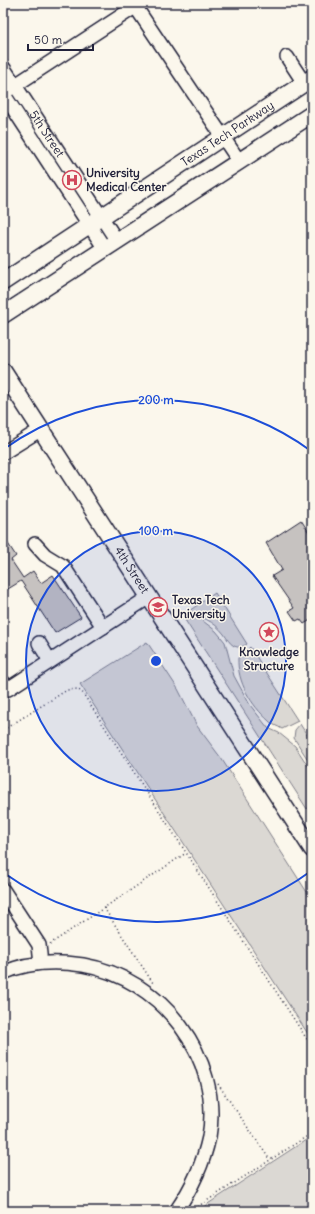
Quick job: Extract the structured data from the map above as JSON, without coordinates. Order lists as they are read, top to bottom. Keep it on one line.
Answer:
{"streets":{"main road":["Texas Tech Parkway","4th Street"],"street":["5th Street"]},"crossings":[["5th Street","Texas Tech Parkway"]],"places":{"hospital":["University Medical Center"],"school or university":["Texas Tech University"],"place":["Knowledge Structure"]},"scale_bar":"50 m","rings":["200 m","100 m"]}
